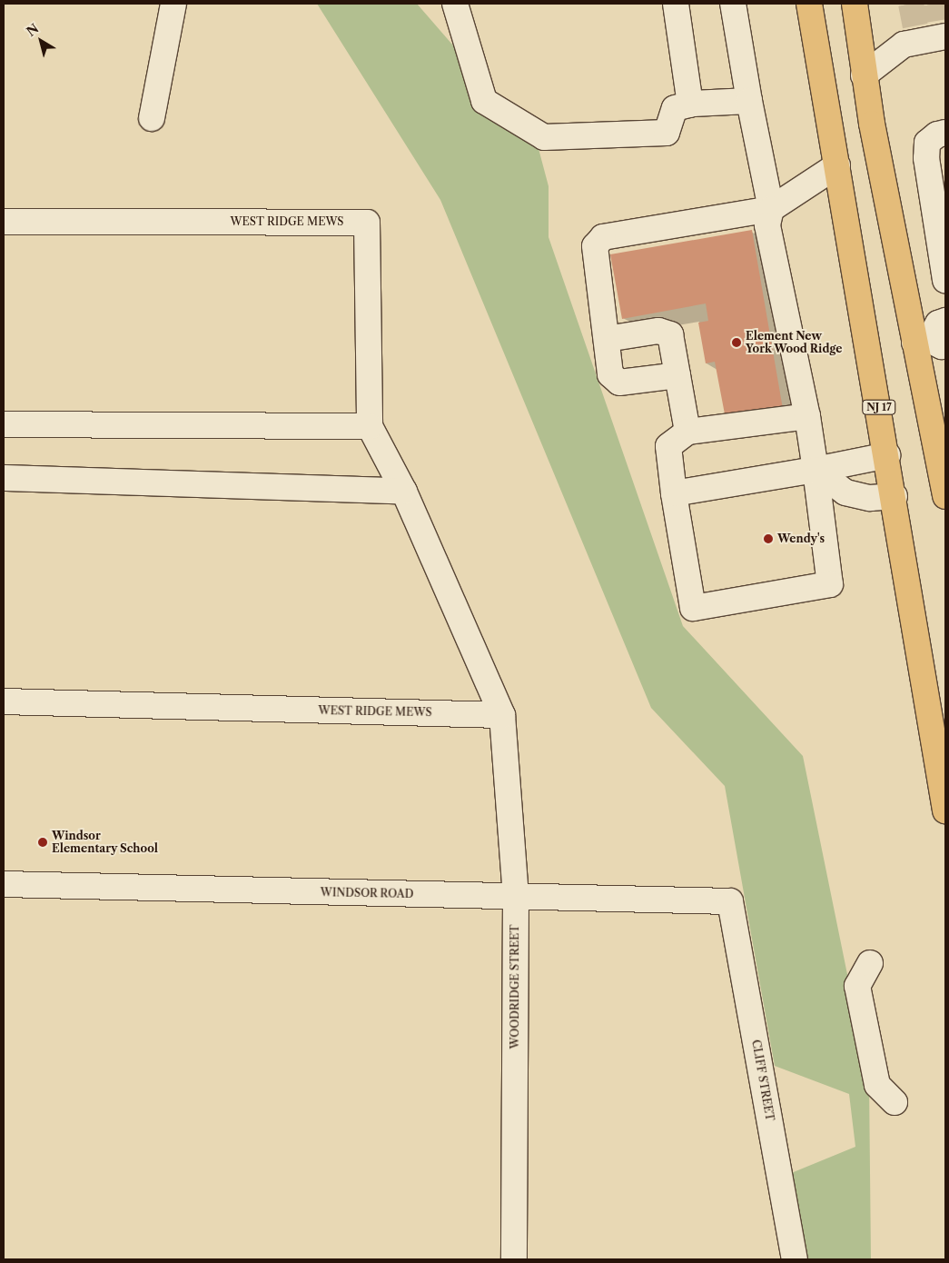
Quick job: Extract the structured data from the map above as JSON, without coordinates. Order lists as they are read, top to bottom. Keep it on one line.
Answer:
{"streets":{"highway":["NJ 17"],"street":["WEST RIDGE MEWS","WINDSOR ROAD","WOODRIDGE STREET","CLIFF STREET"]},"crossings":[["WEST RIDGE MEWS","WOODRIDGE STREET"],["WINDSOR ROAD","WOODRIDGE STREET"],["WINDSOR ROAD","CLIFF STREET"]],"places":["Element New York Wood Ridge","Wendy's","Windsor Elementary School"],"north":"top left"}
